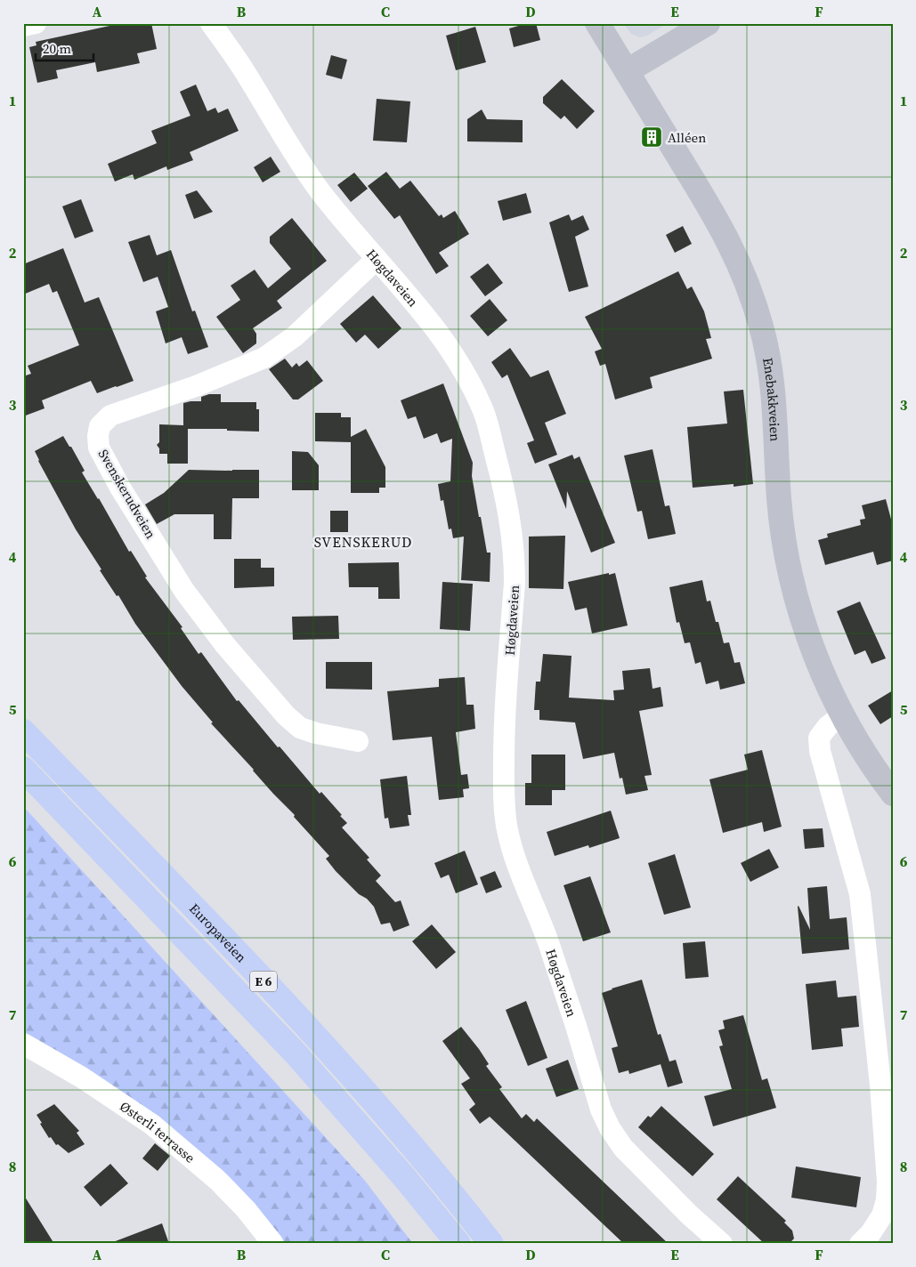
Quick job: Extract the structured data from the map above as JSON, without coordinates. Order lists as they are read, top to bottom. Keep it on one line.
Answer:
{"streets":{"highway":["Europaveien","E 6"],"main road":["Enebakkveien"],"street":["Høgdaveien","Svenskerudveien","Østerli terrasse"]},"crossings":[["Høgdaveien","Svenskerudveien"]],"districts":["SVENSKERUD"],"places":{"building":["Alléen"]},"scale_bar":"20 m","grid":{"columns":["A","B","C","D","E","F"],"rows":["1","2","3","4","5","6","7","8"]}}
